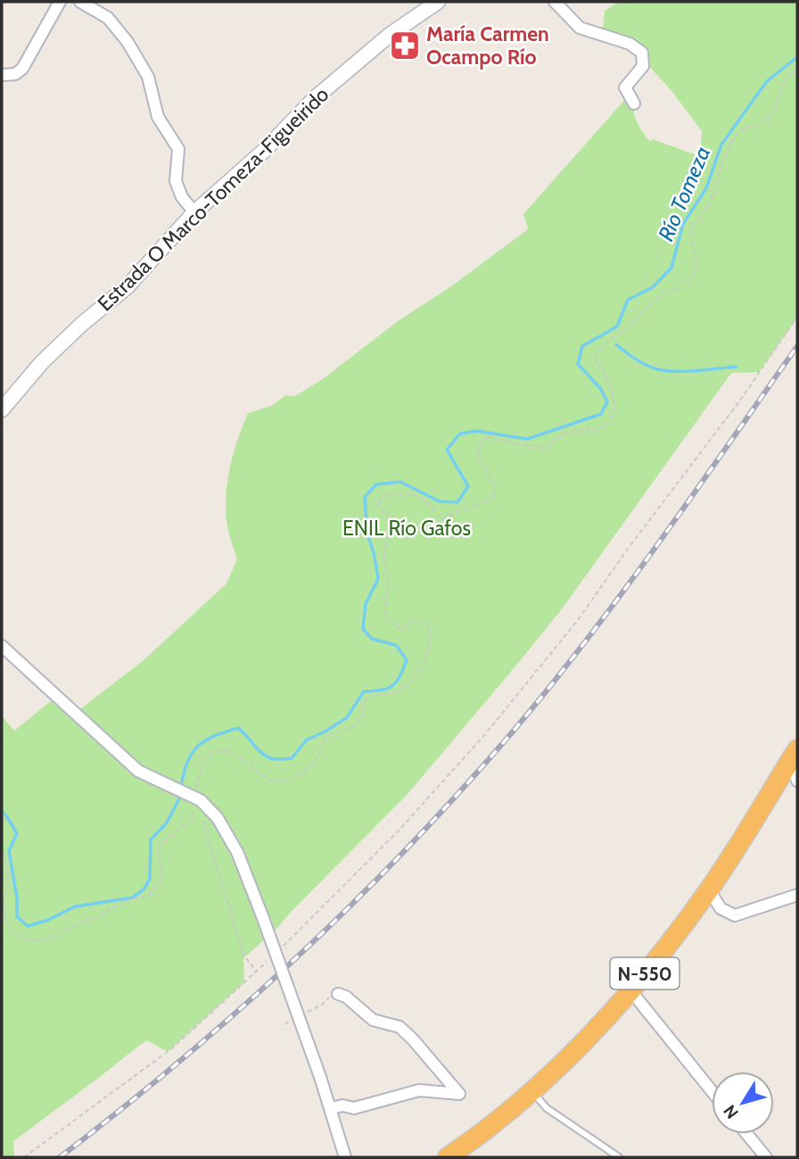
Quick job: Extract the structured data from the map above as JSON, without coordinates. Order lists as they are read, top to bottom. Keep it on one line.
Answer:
{"streets":{"highway":["N-550"],"street":["Estrada O Marco-Tomeza-Figueirido"]},"water":["Río Tomeza"],"parks":["ENIL Río Gafos"],"places":{"pharmacy":["María Carmen Ocampo Río"]},"north":"bottom left"}
